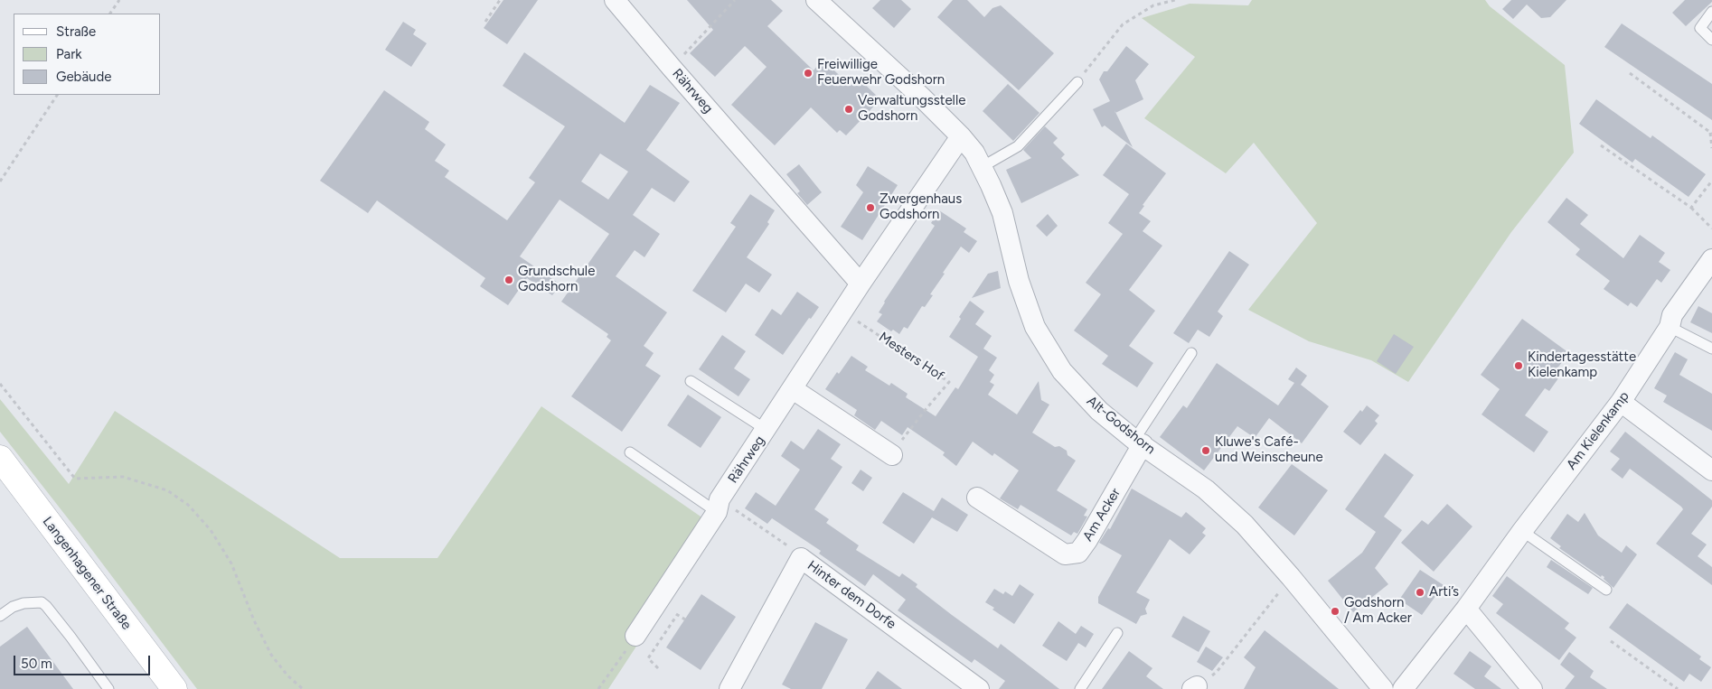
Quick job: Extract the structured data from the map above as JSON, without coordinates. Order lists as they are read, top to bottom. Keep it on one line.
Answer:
{"streets":{"main road":["Langenhagener Straße"],"street":["Rährweg","Alt-Godshorn","Am Kielenkamp","Am Acker","Hinter dem Dorfe"],"path":["Mesters Hof"]},"crossings":[["Rährweg","Mesters Hof"],["Rährweg","Alt-Godshorn"],["Alt-Godshorn","Am Acker"]],"places":["Freiwillige Feuerwehr Godshorn","Verwaltungsstelle Godshorn","Zwergenhaus Godshorn","Grundschule Godshorn","Kindertagesstätte Kielenkamp","Kluwe's Café- und Weinscheune","Arti’s","Godshorn / Am Acker"],"legend":["Straße","Park","Gebäude"],"scale_bar":"50 m"}
